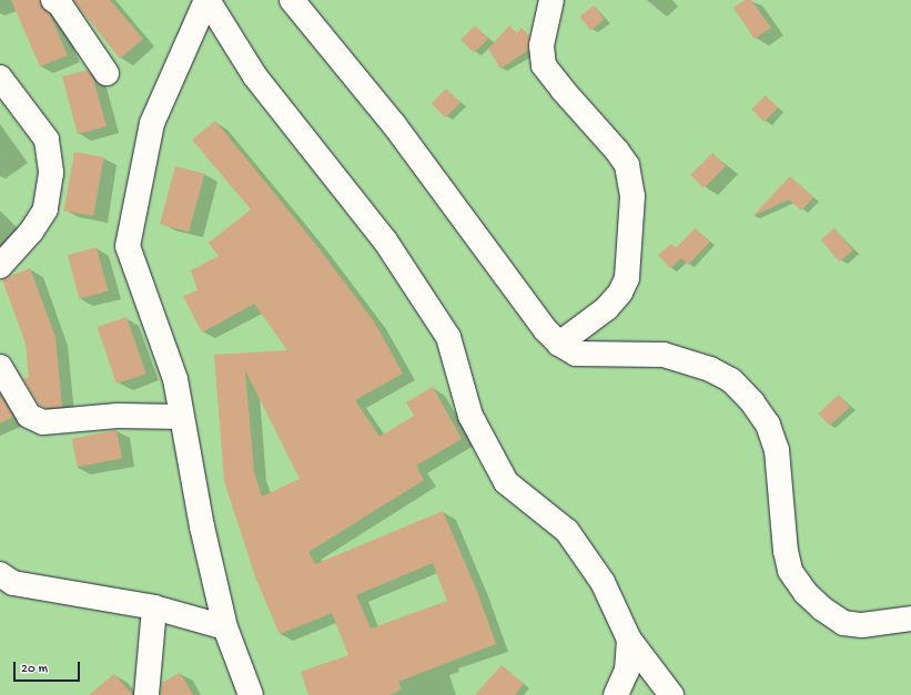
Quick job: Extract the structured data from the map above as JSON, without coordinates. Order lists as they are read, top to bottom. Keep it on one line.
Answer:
{"scale_bar":"20 m"}
